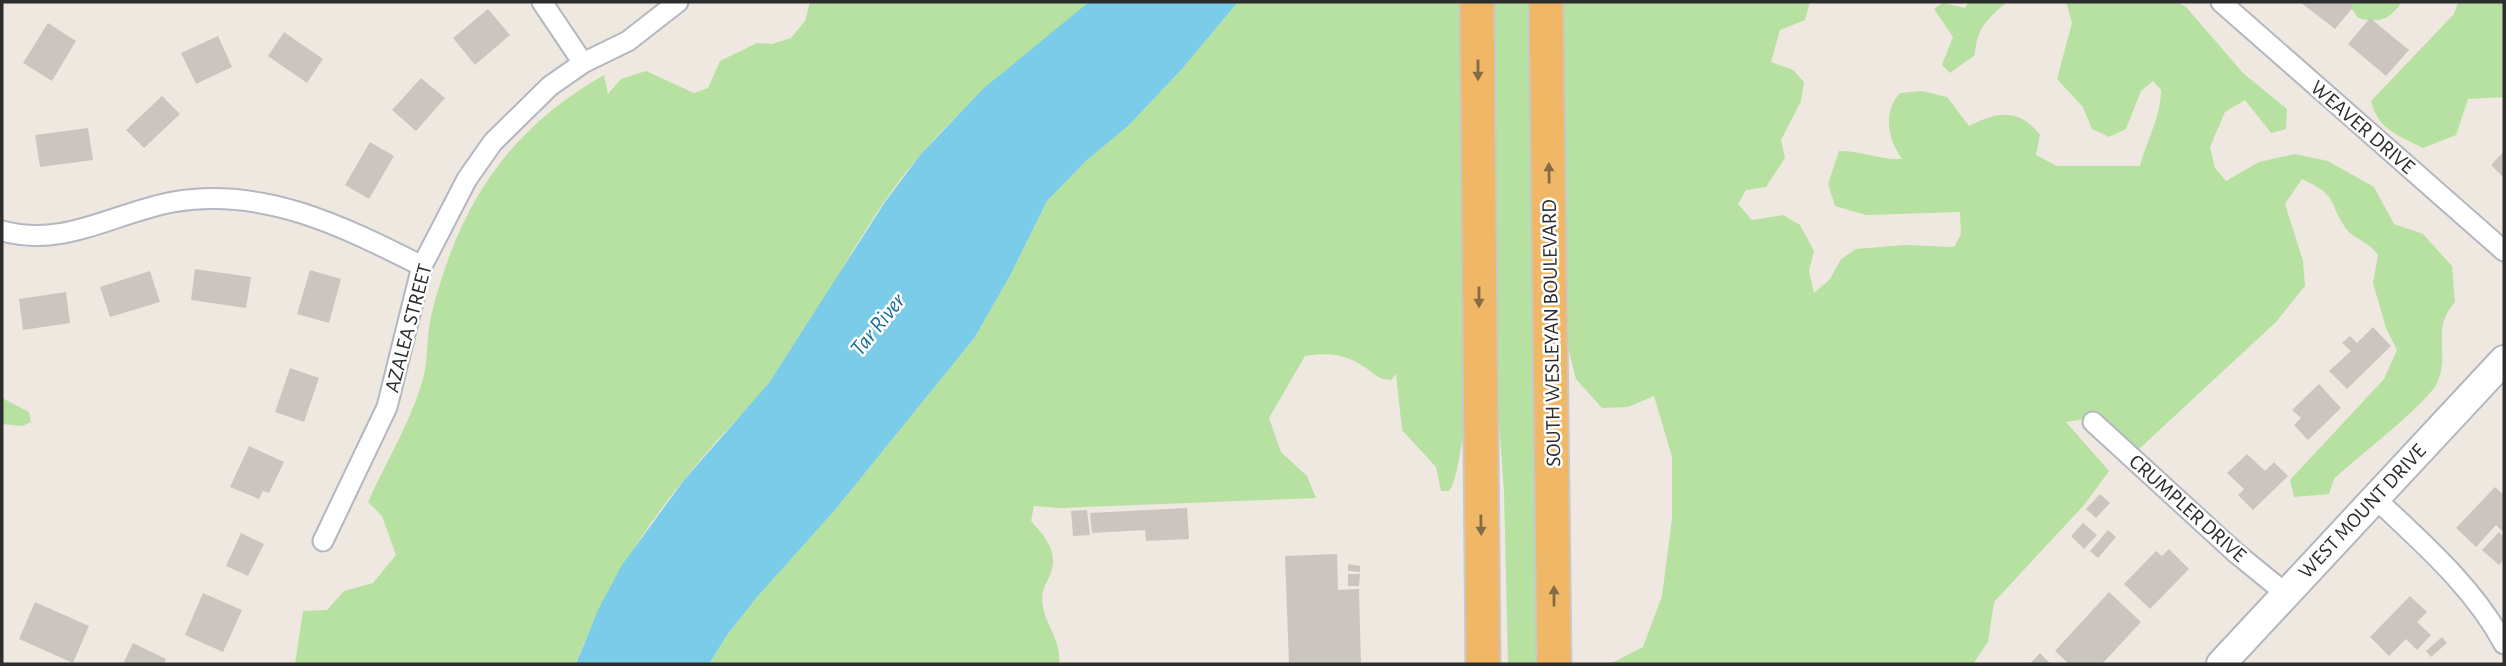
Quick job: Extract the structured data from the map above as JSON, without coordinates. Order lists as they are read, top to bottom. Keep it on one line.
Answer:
{"streets":{"highway":["SOUTH WESLEYAN BOULEVARD"],"main road":["WEST MOUNT DRIVE"],"street":["WEAVER DRIVE","AZALEA STREET","CRUMPLER DRIVE"]},"crossings":[["CRUMPLER DRIVE","WEST MOUNT DRIVE"]],"water":["Tar River"]}
